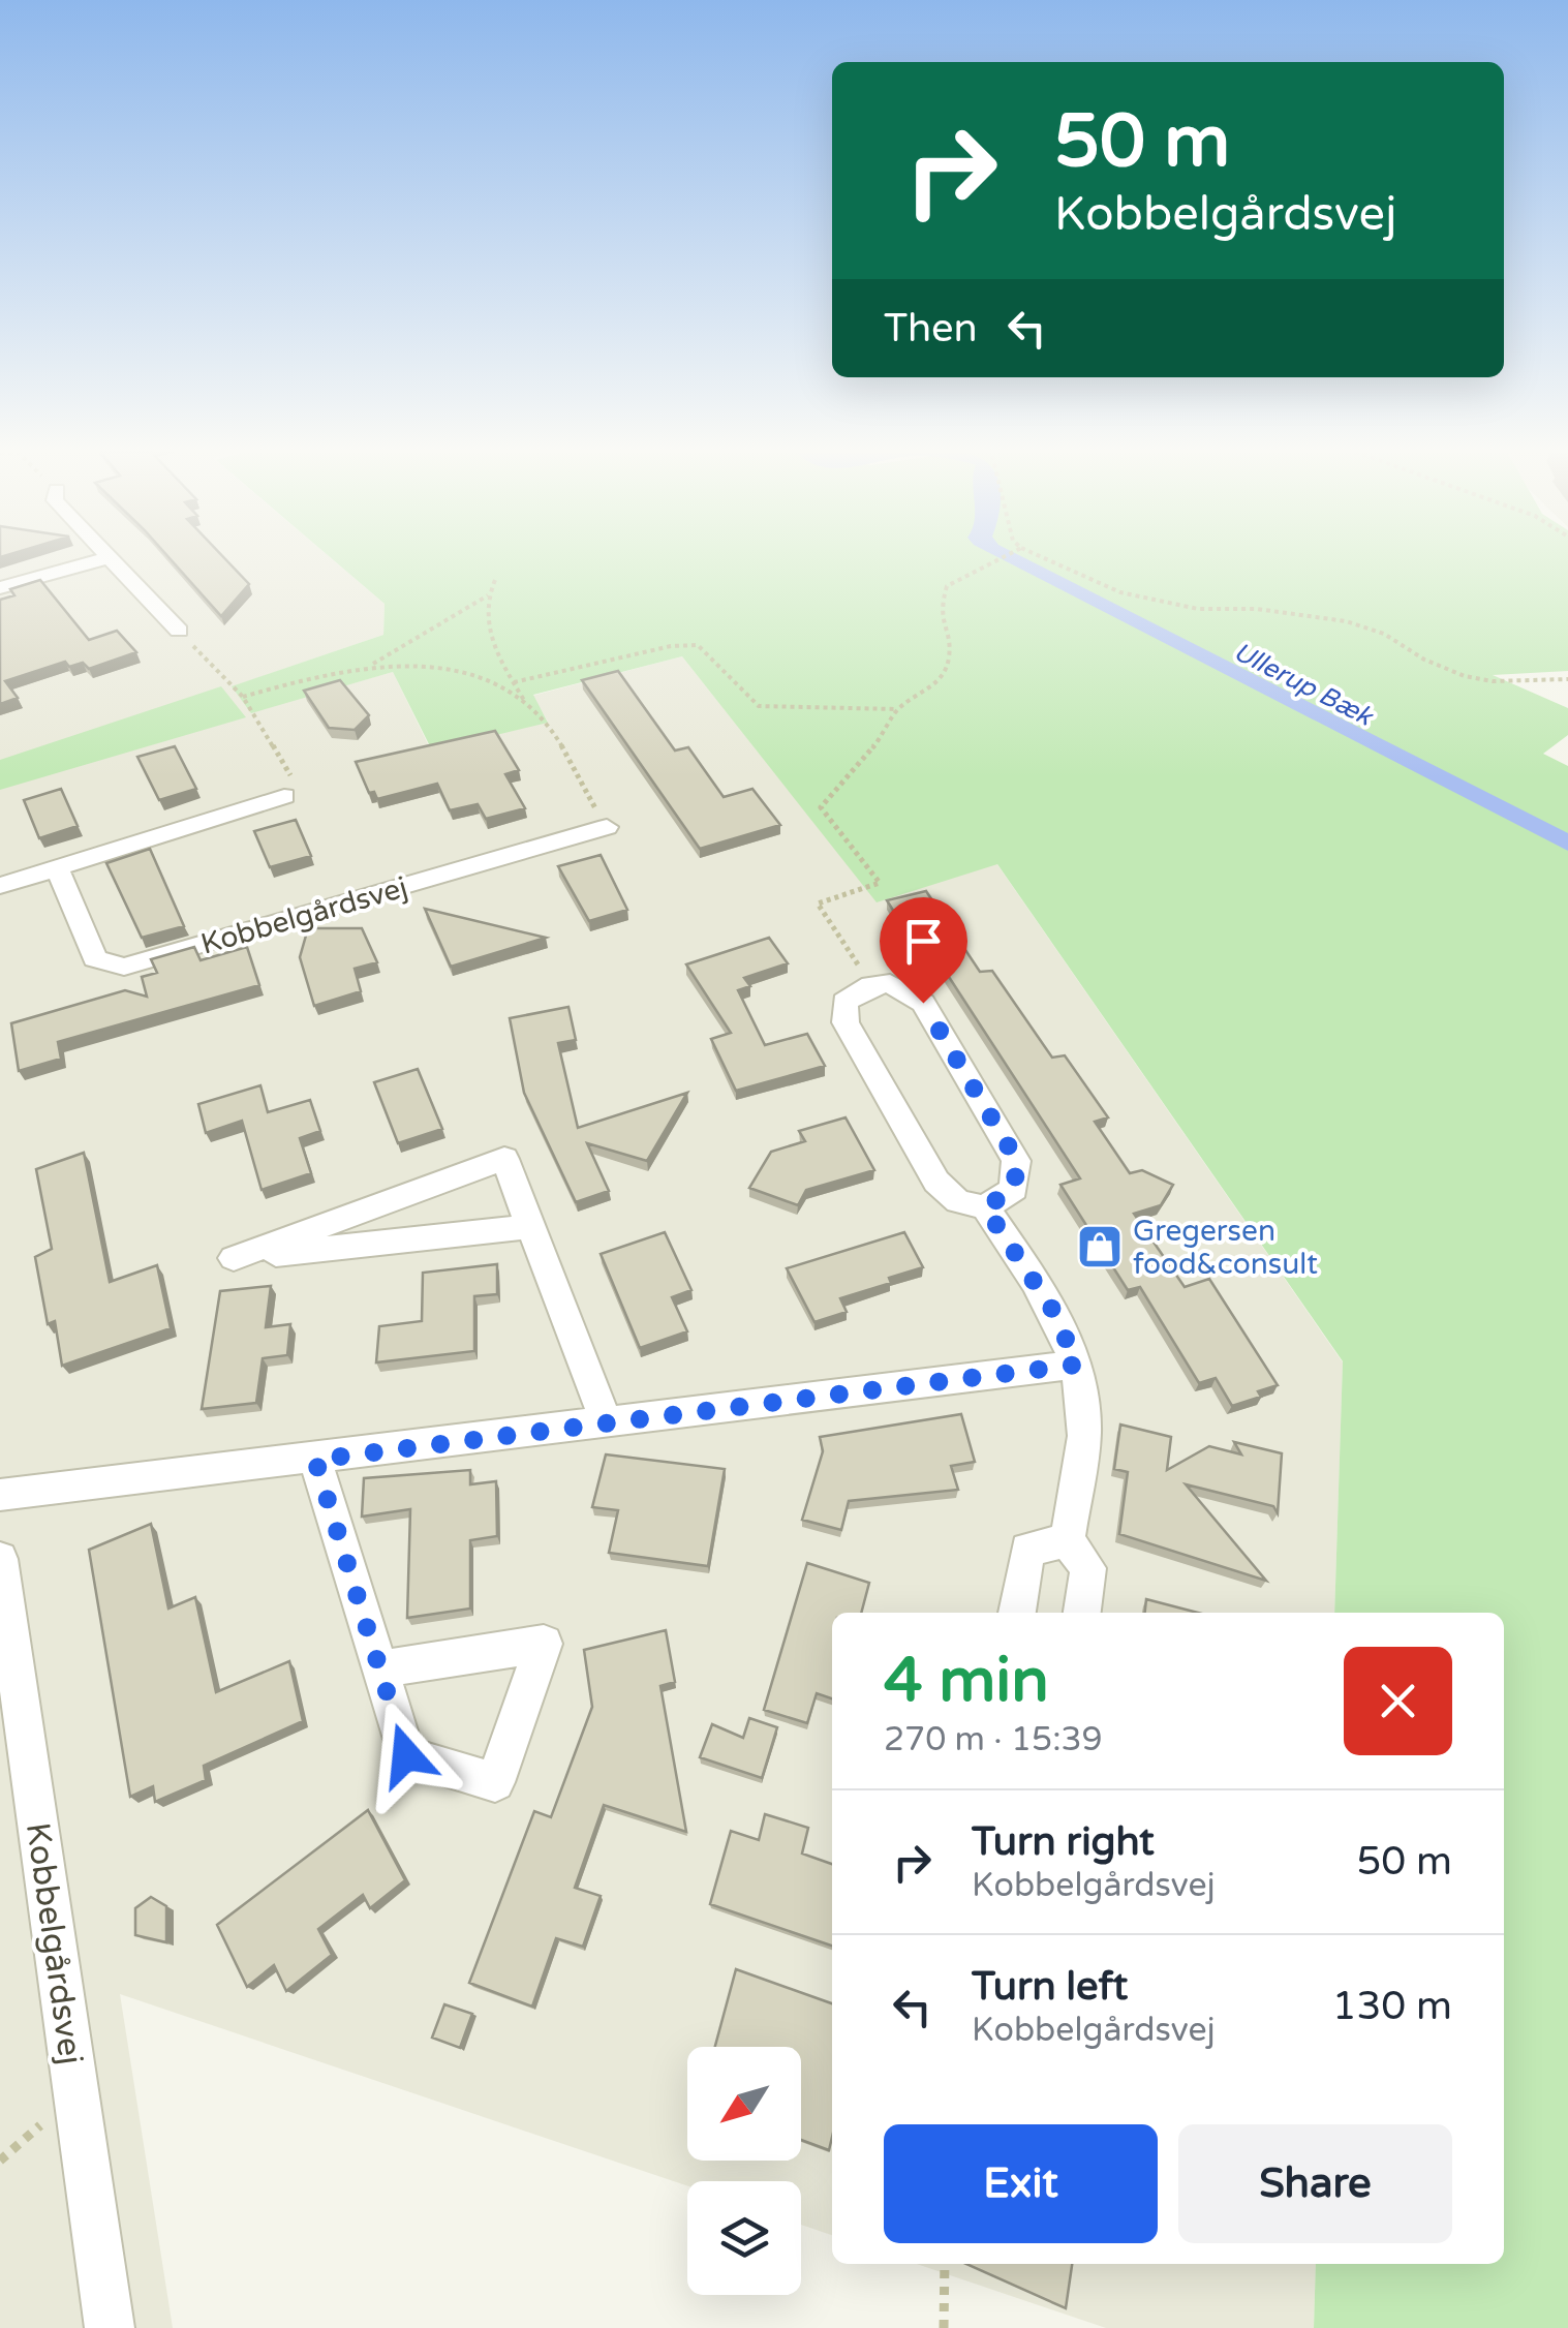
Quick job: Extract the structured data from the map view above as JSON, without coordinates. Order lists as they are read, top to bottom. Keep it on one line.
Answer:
{"streets":{"street":["Kobbelgårdsvej"]},"water":["Ullerup Bæk"],"places":{"shop":["Gregersen food&consult"]},"north":"bottom left","page":{"turn":["50 m","Kobbelgårdsvej"],"then":"Then","heading":["4 min","270 m · 15:39"],"list":[{"name":"Turn right","note":"Kobbelgårdsvej","value":"50 m"},{"name":"Turn left","note":"Kobbelgårdsvej","value":"130 m"}],"buttons":["Exit","Share"]}}
